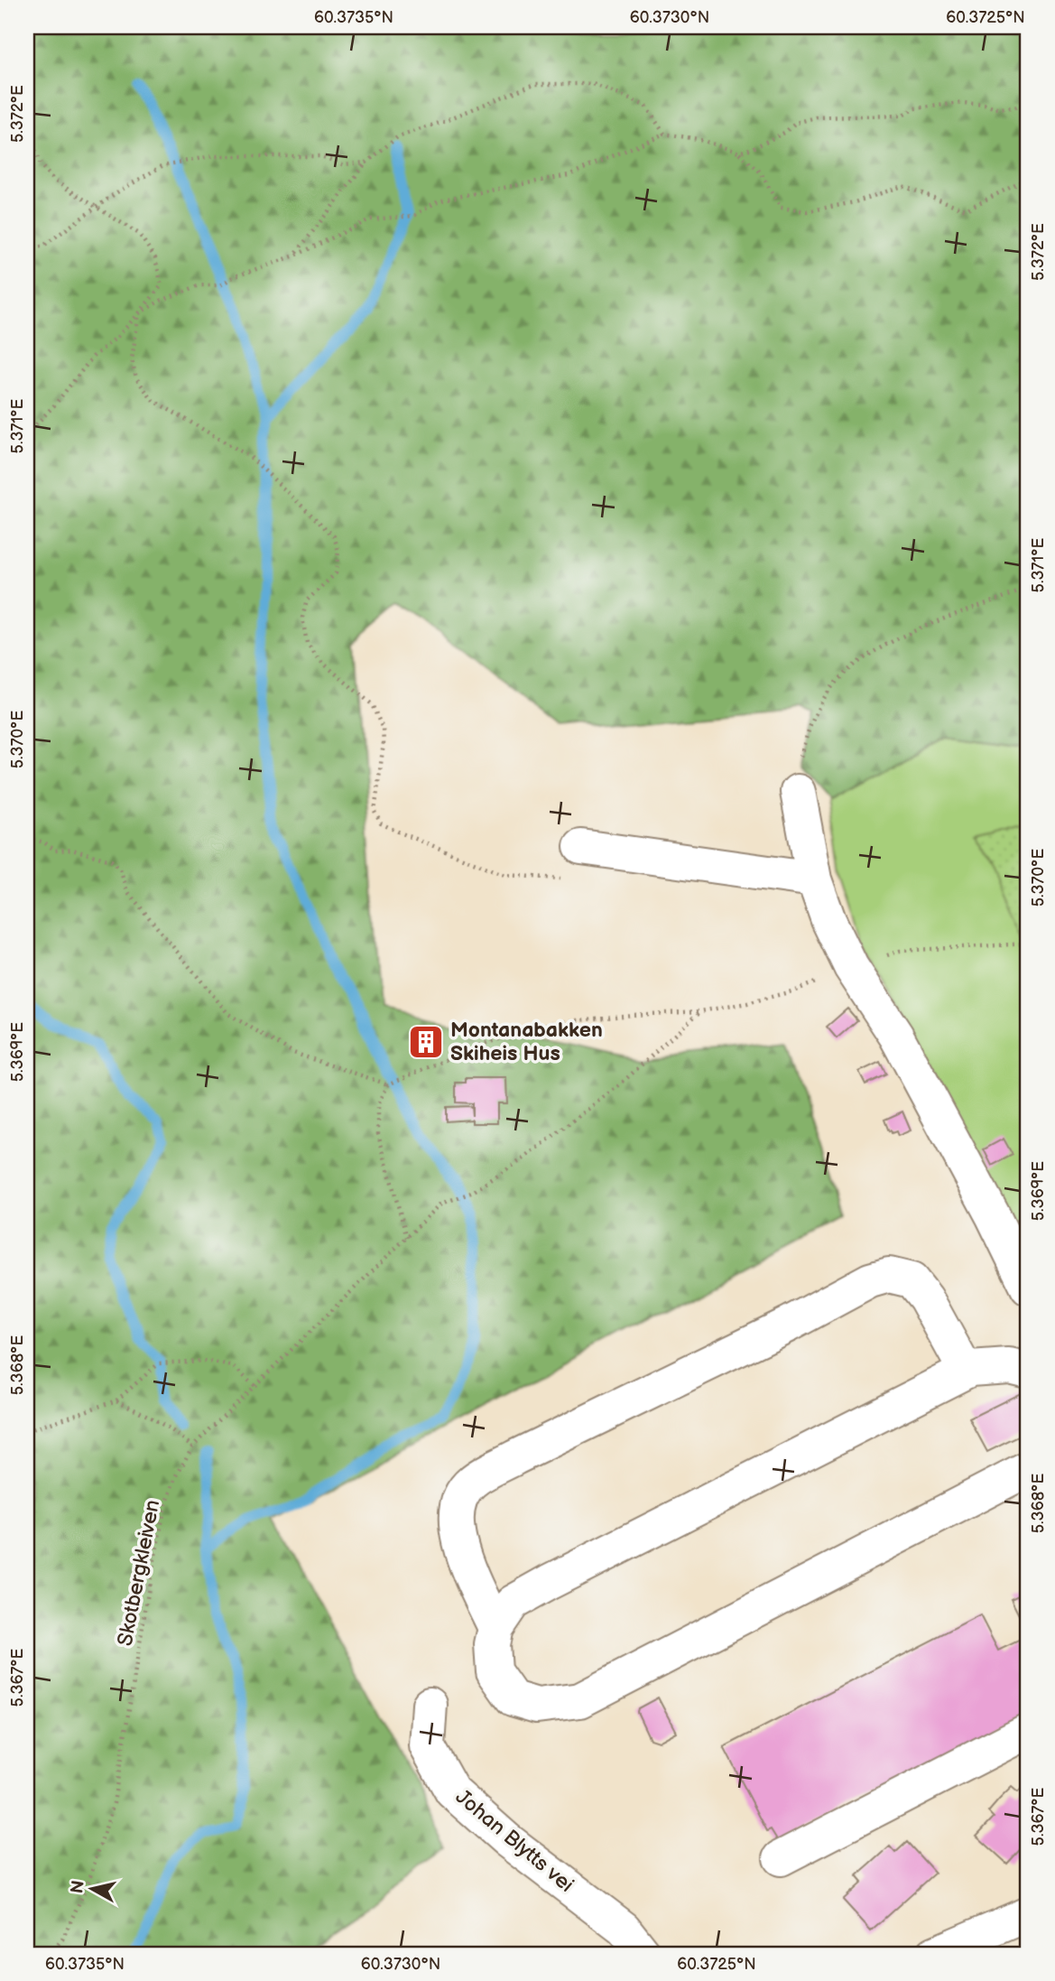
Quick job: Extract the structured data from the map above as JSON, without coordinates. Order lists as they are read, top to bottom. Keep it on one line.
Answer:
{"streets":{"street":["Johan Blytts vei"],"path":["Skotbergkleiven"]},"places":{"building":["Montanabakken Skiheis Hus"]},"north":"left","coordinates":["60.3735°N","60.3730°N","60.3725°N","5.372°E","5.371°E","5.370°E","5.369°E","5.368°E","5.367°E"]}
